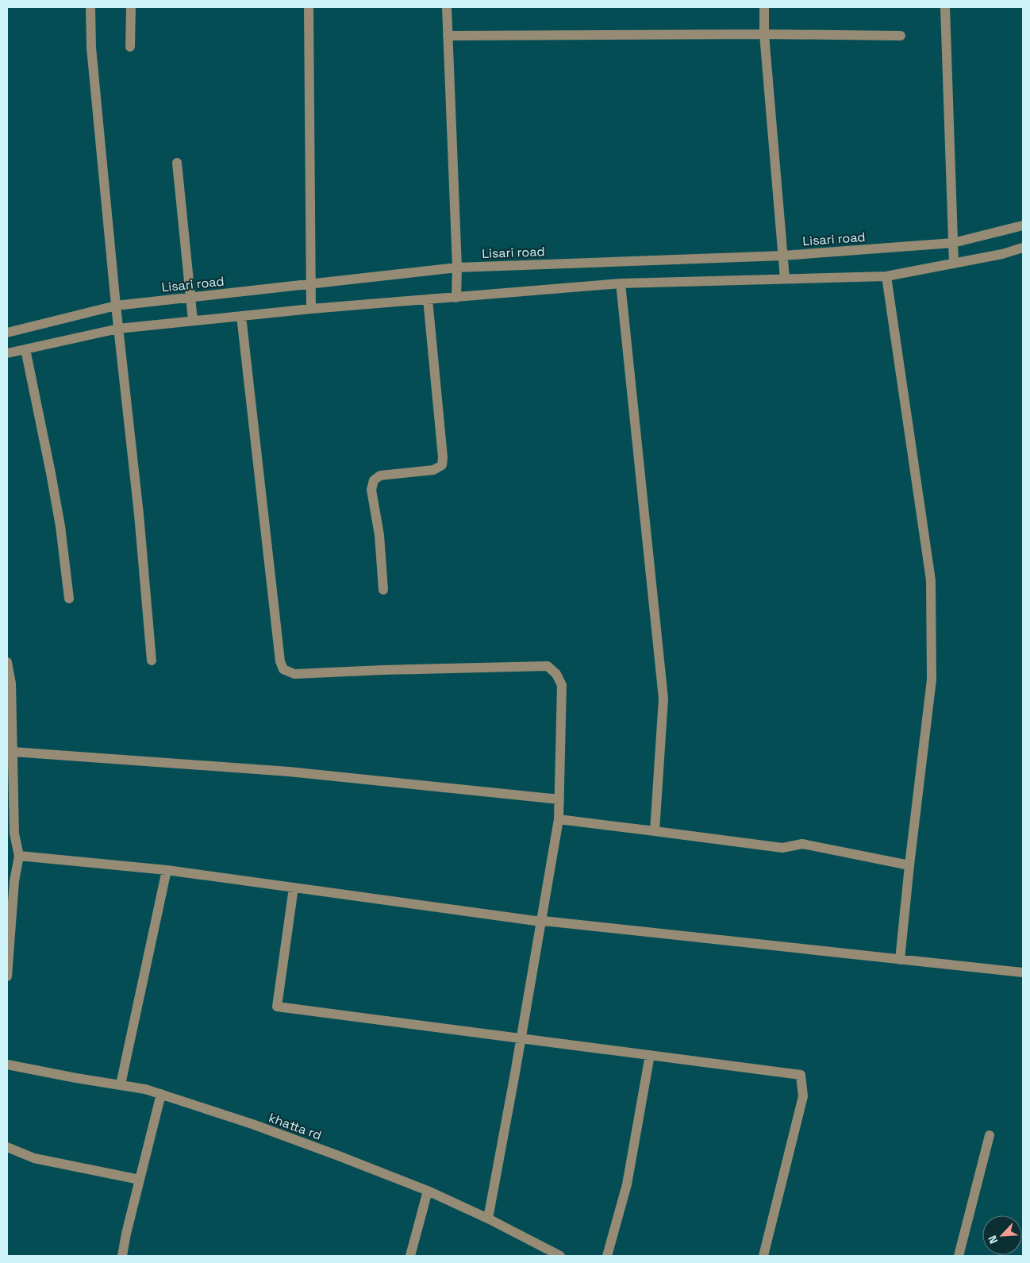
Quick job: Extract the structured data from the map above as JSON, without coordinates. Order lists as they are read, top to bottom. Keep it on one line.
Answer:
{"streets":{"street":["Lisari road","khatta rd"]},"north":"bottom left"}
